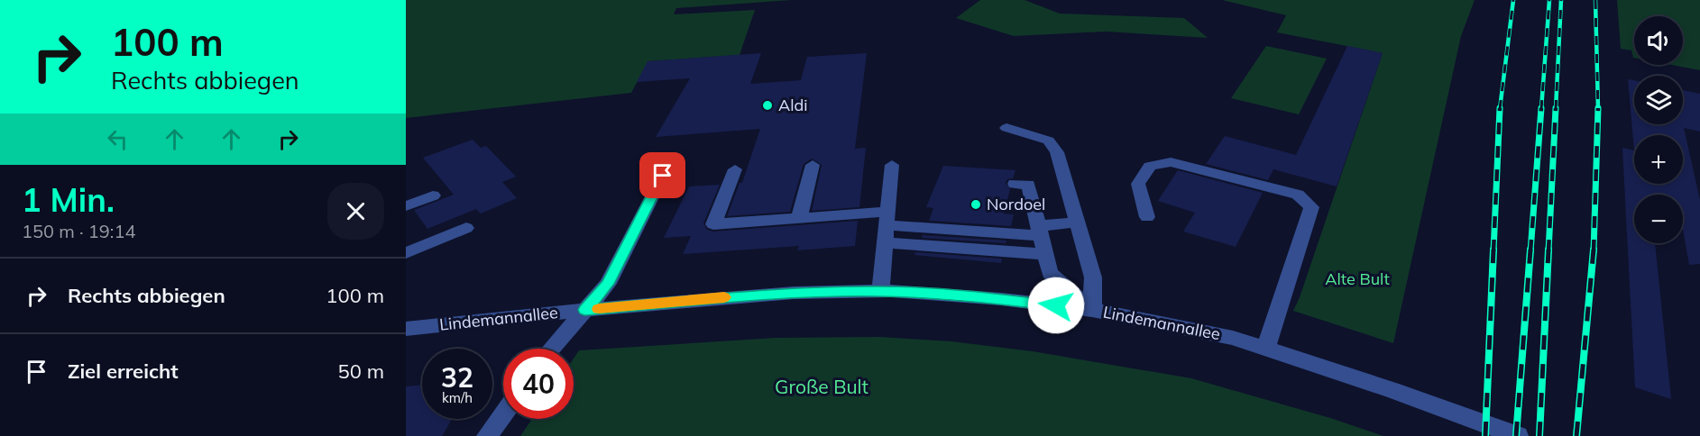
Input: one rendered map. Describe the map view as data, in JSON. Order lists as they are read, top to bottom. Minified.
{"streets":{"street":["Lindemannallee"]},"parks":["Alte Bult","Große Bult"],"places":["Aldi","Nordoel"],"page":{"turn":["100 m","Rechts abbiegen"],"map_buttons":["+","−"],"heading":["1 Min.","150 m · 19:14"],"list":[{"name":"Rechts abbiegen","value":"100 m"},{"name":"Ziel erreicht","value":"50 m"}],"speed":"32 km/h","limit":"40"}}
